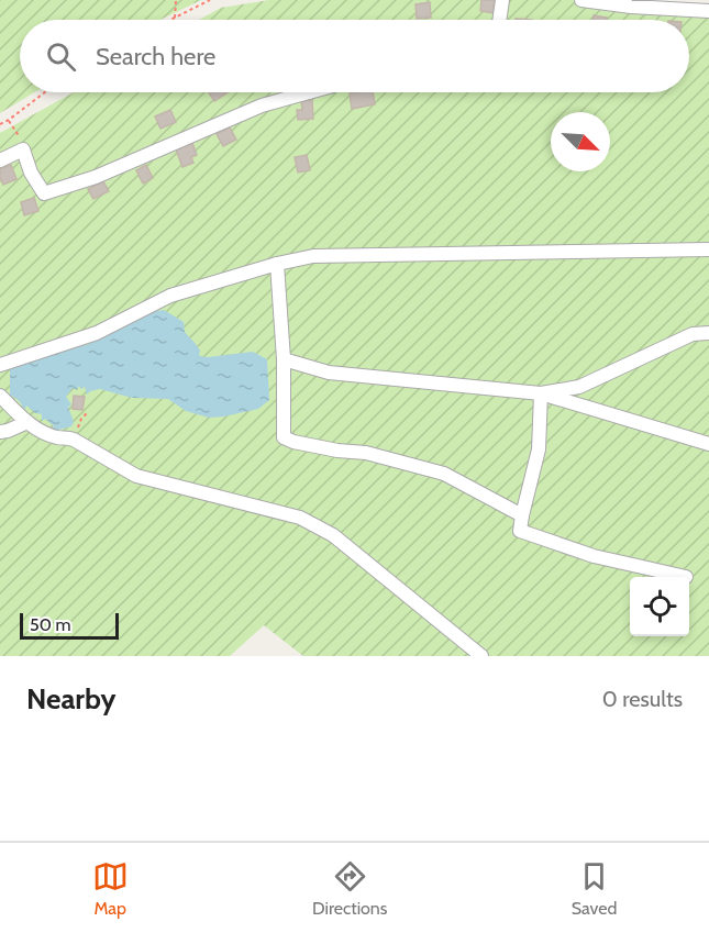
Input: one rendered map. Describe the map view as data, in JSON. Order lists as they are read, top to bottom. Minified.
{"scale_bar":"50 m","north":"bottom right","page":{"search":"Search here","scale":"50 m","heading":["Nearby","0 results"],"nav":["Map","Directions","Saved"]}}
